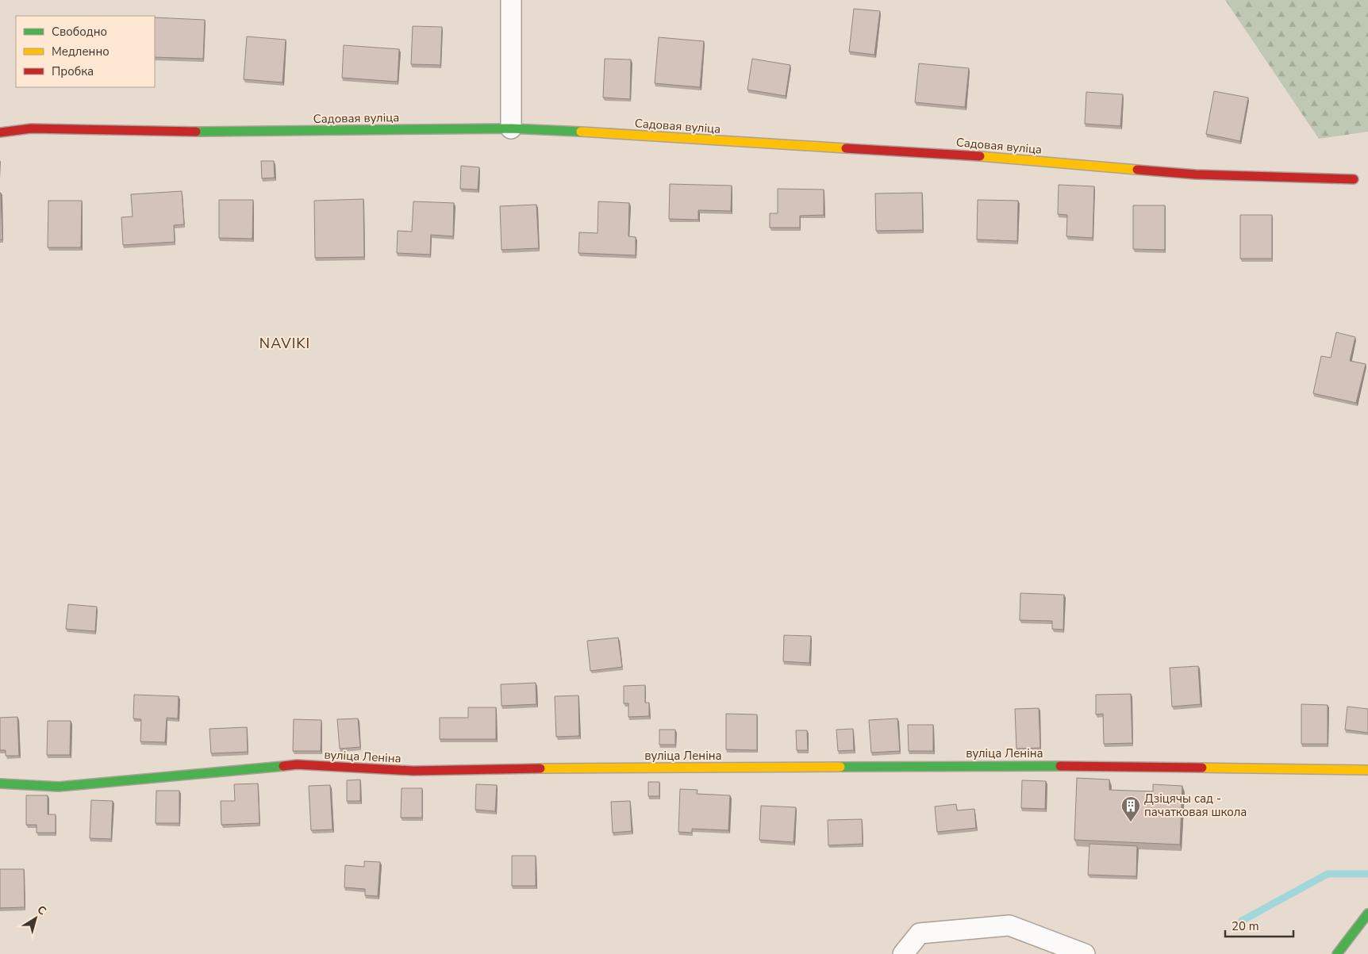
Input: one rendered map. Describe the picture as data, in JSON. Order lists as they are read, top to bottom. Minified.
{"streets":{"street":["Садовая вуліца","вуліца Леніна"]},"districts":["NAVIKI"],"places":{"building":["Дзіцячы сад - пачатковая школа"]},"legend":["Свободно","Медленно","Пробка"],"scale_bar":"20 m","north":"top right"}
